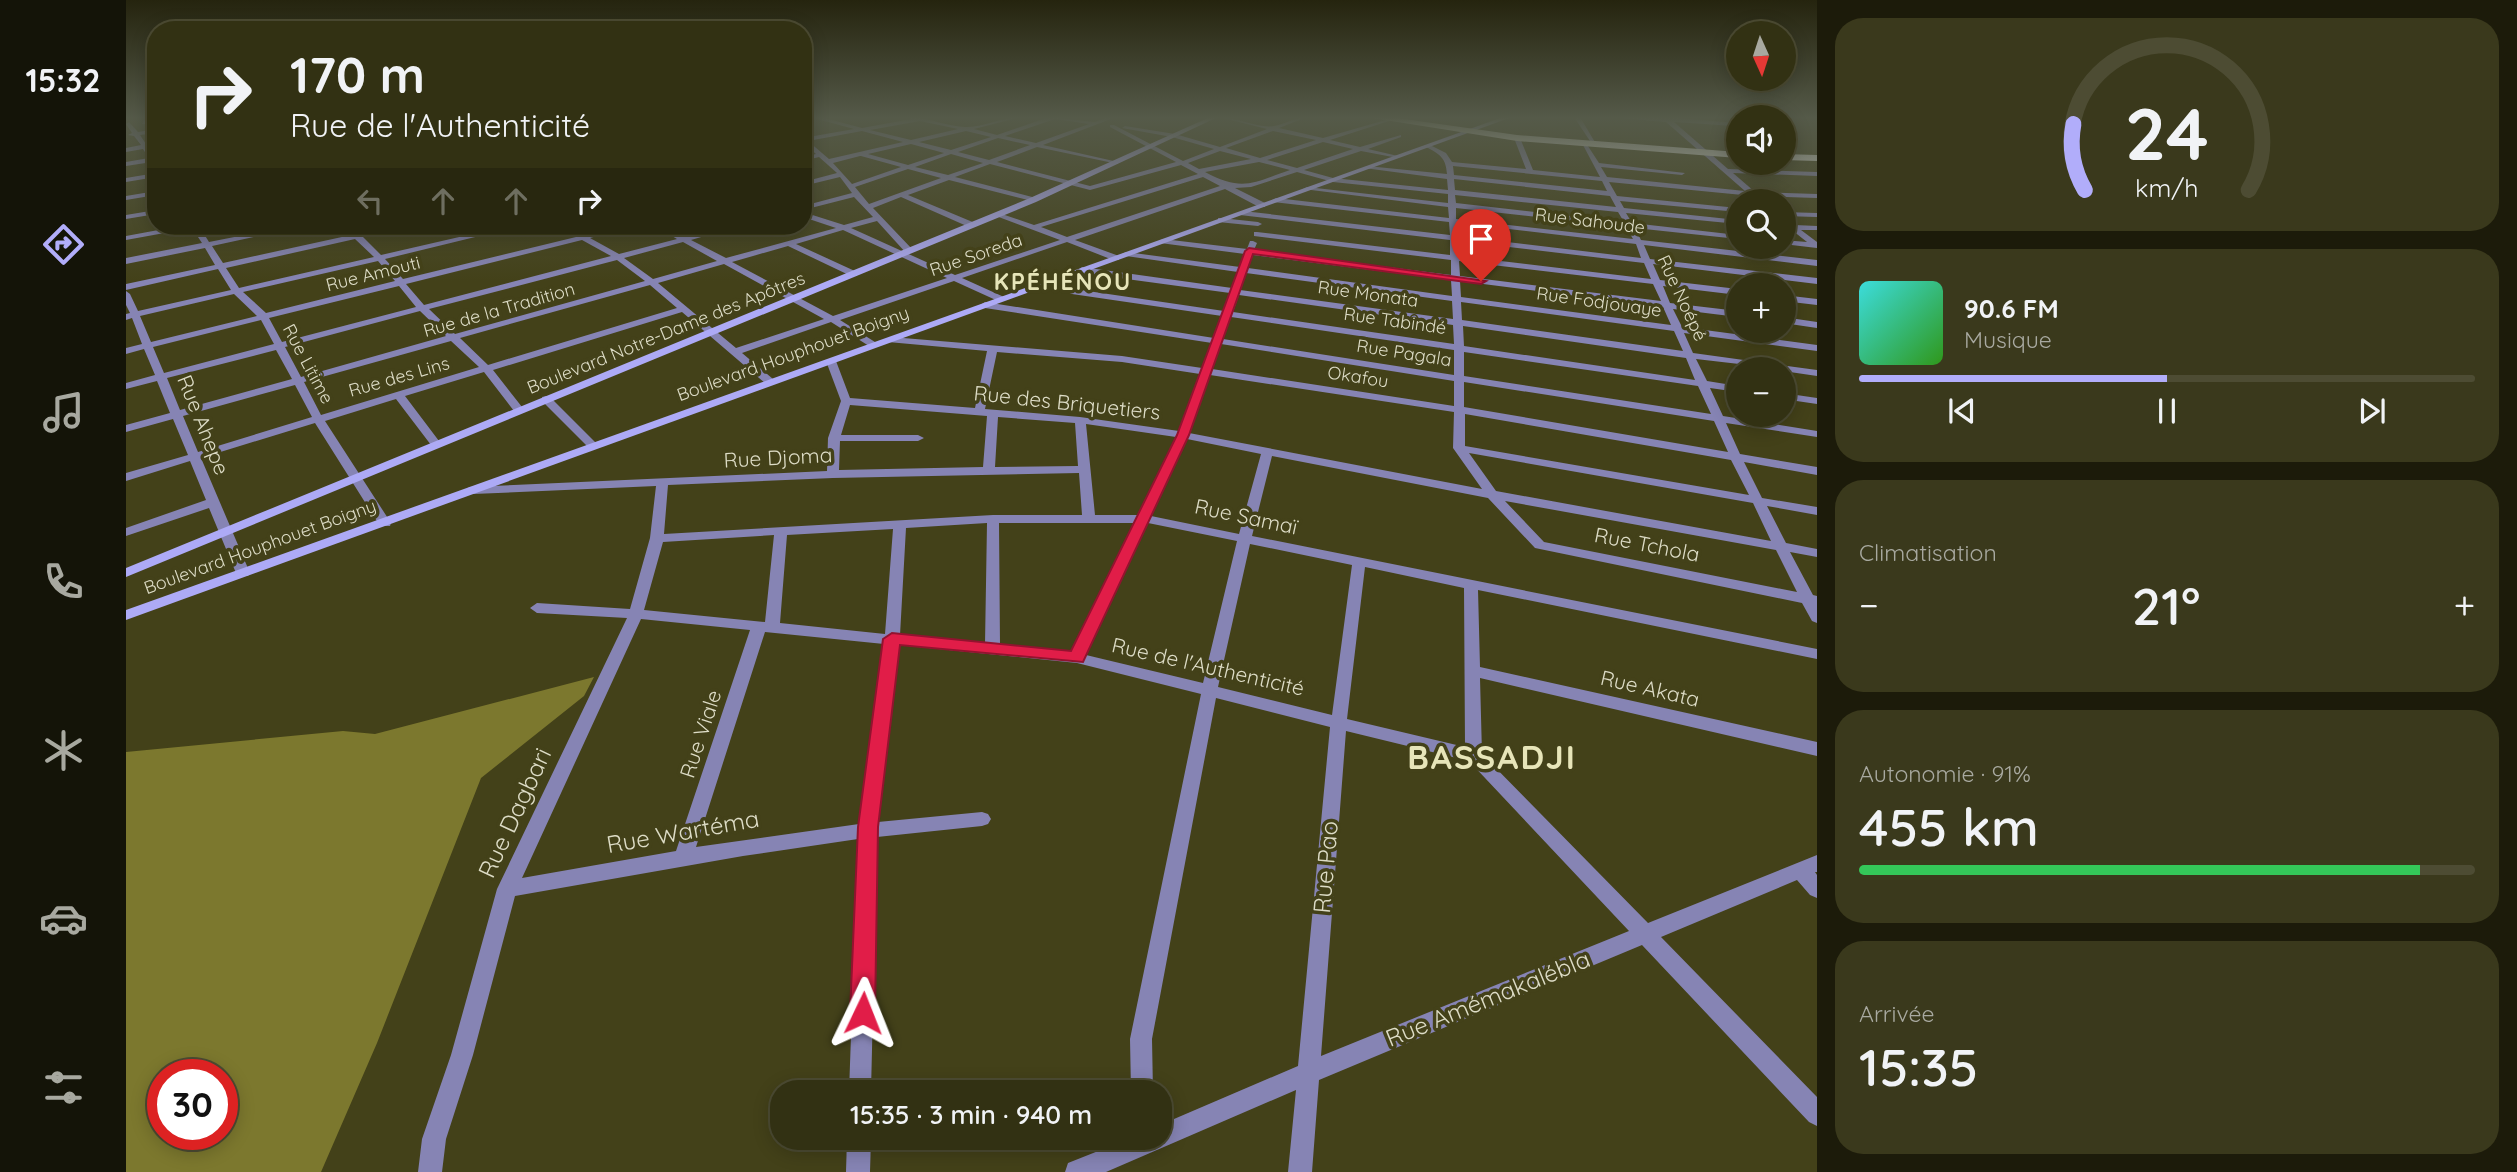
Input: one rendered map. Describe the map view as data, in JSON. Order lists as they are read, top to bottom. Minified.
{"streets":{"street":["Rue Sahoude","Rue Soreda","Rue Amouti","Rue Monata","Rue Noépé","Rue Fodjouaye","Rue de la Tradition","Rue Tabindé","Boulevard Notre-Dame des Apôtres","Rue Pagala","Boulevard Houphouet Boigny","Rue Litime","Rue des Lins","Okafou","Rue des Briquetiers","Rue Ahepe","Rue Djoma","Rue Samaï","Rue Tchola","Rue de l'Authenticité","Rue Akata","Rue Viale","Rue Dagbari","Rue Wartéma","Rue Pao","Rue Amémakalébla"]},"crossings":[["Rue Sahoude","Rue Noépé"],["Rue Sahoude","Boulevard Houphouet Boigny"],["Rue Amouti","Rue Litime"],["Rue Amouti","Rue Ahepe"],["Rue Monata","Rue Noépé"],["Rue Monata","Boulevard Houphouet Boigny"],["Rue Noépé","Rue Fodjouaye"],["Rue Noépé","Rue Tabindé"],["Rue Noépé","Rue Pagala"],["Rue Noépé","Okafou"],["Rue Noépé","Rue des Briquetiers"],["Rue Noépé","Rue Tchola"],["Rue Fodjouaye","Boulevard Houphouet Boigny"],["Rue de la Tradition","Rue Litime"],["Rue de la Tradition","Rue Ahepe"],["Rue Tabindé","Boulevard Houphouet Boigny"],["Boulevard Notre-Dame des Apôtres","Rue Litime"],["Boulevard Notre-Dame des Apôtres","Rue Ahepe"],["Rue Pagala","Boulevard Houphouet Boigny"],["Boulevard Houphouet Boigny","Rue Litime"],["Boulevard Houphouet Boigny","Okafou"],["Boulevard Houphouet Boigny","Rue Ahepe"],["Boulevard Houphouet Boigny","Rue Djoma"],["Rue Litime","Rue des Lins"],["Rue des Lins","Rue Ahepe"],["Rue des Briquetiers","Rue Tchola"],["Rue Djoma","Rue Dagbari"],["Rue Samaï","Rue Viale"],["Rue Samaï","Rue Dagbari"],["Rue Samaï","Rue Pao"],["Rue de l'Authenticité","Rue Viale"],["Rue de l'Authenticité","Rue Dagbari"],["Rue de l'Authenticité","Rue Pao"],["Rue Viale","Rue Wartéma"],["Rue Dagbari","Rue Wartéma"],["Rue Pao","Rue Amémakalébla"]],"districts":["KPÉHÉNOU","BASSADJI"],"north":"bottom","page":{"tabs":"15:32","map_buttons":["+","−"],"turn":["170 m","Rue de l'Authenticité"],"song":["90.6 FM","Musique"],"tile":["Climatisation",["Autonomie · 91%","455 km"],["Arrivée","15:35"]],"heat":["−","21°","+"],"limit":"30","trip":"15:35 · 3 min · 940 m","gauge":["24","km/h"]}}
